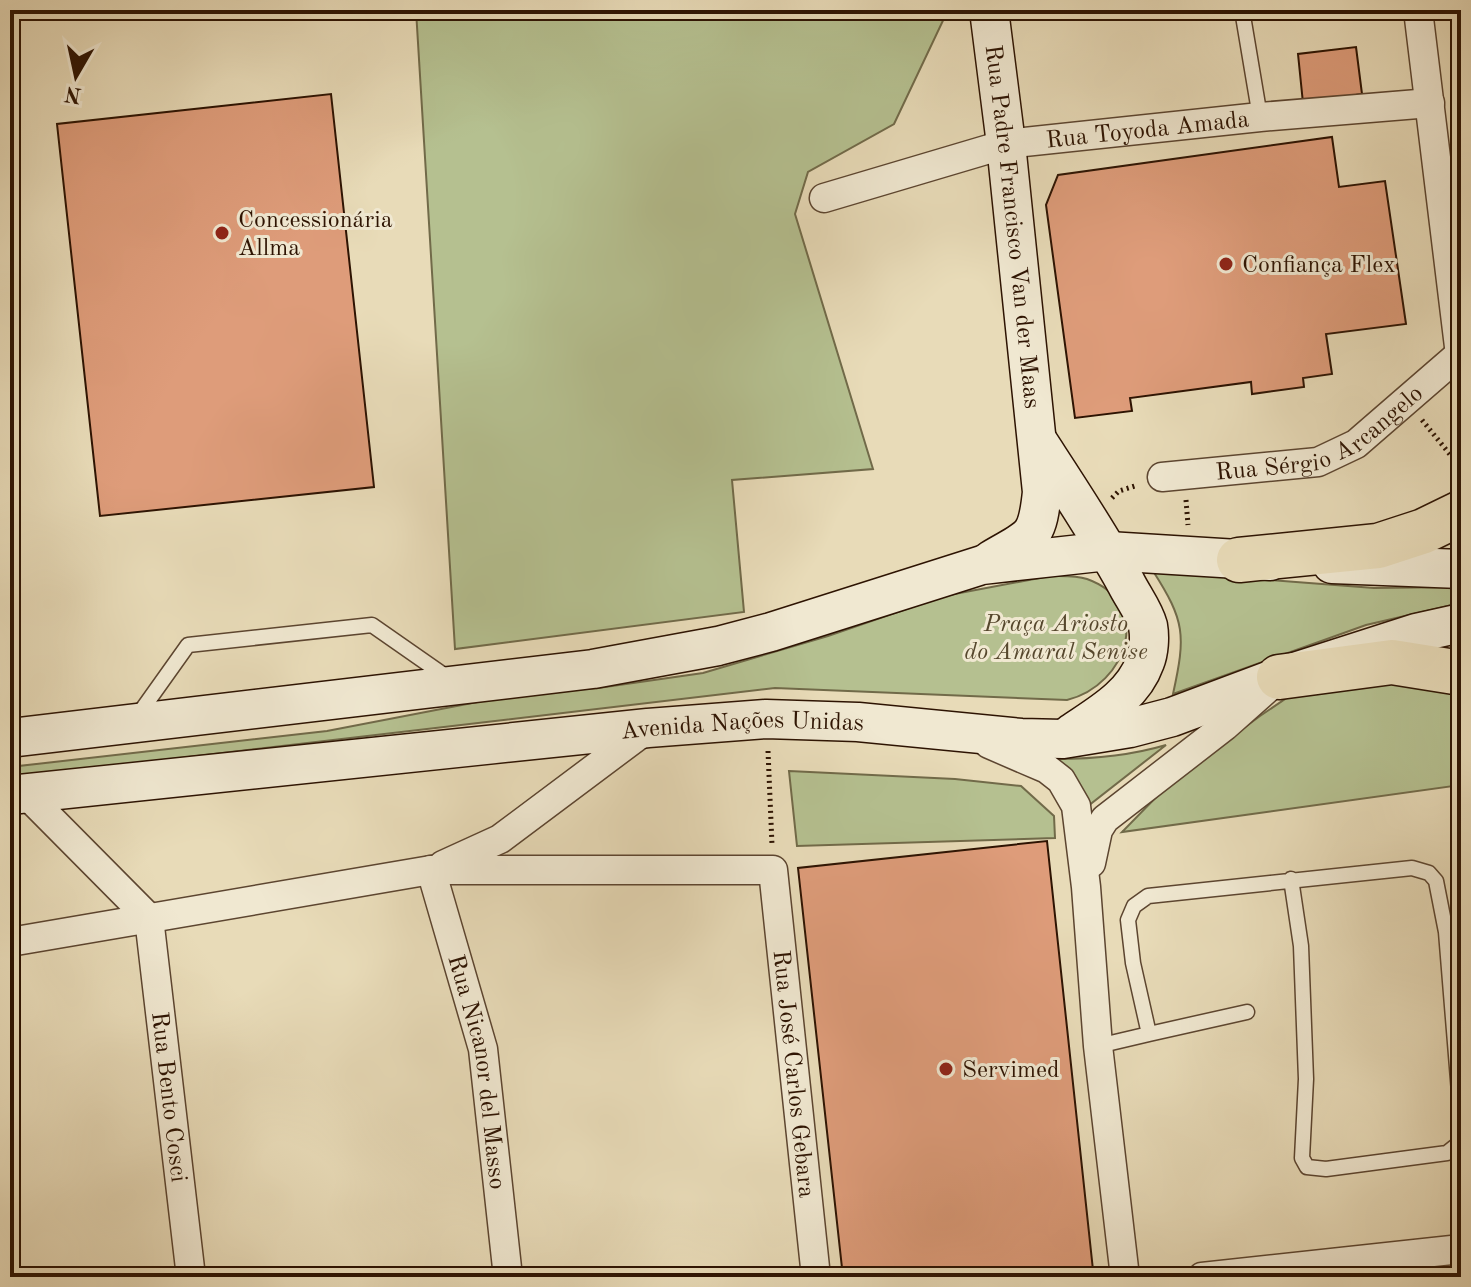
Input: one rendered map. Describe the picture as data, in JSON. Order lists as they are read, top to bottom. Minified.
{"streets":{"main road":["Rua Padre Francisco Van der Maas","Avenida Nações Unidas"],"street":["Rua Toyoda Amada","Rua Sérgio Arcangelo","Rua Nicanor del Masso","Rua José Carlos Gebara","Rua Bento Cosci"]},"crossings":[["Rua Toyoda Amada","Rua Padre Francisco Van der Maas"]],"parks":["Praça Ariosto do Amaral Senise"],"places":["Concessionária Allma","Confiança Flex","Servimed"],"north":"bottom"}
